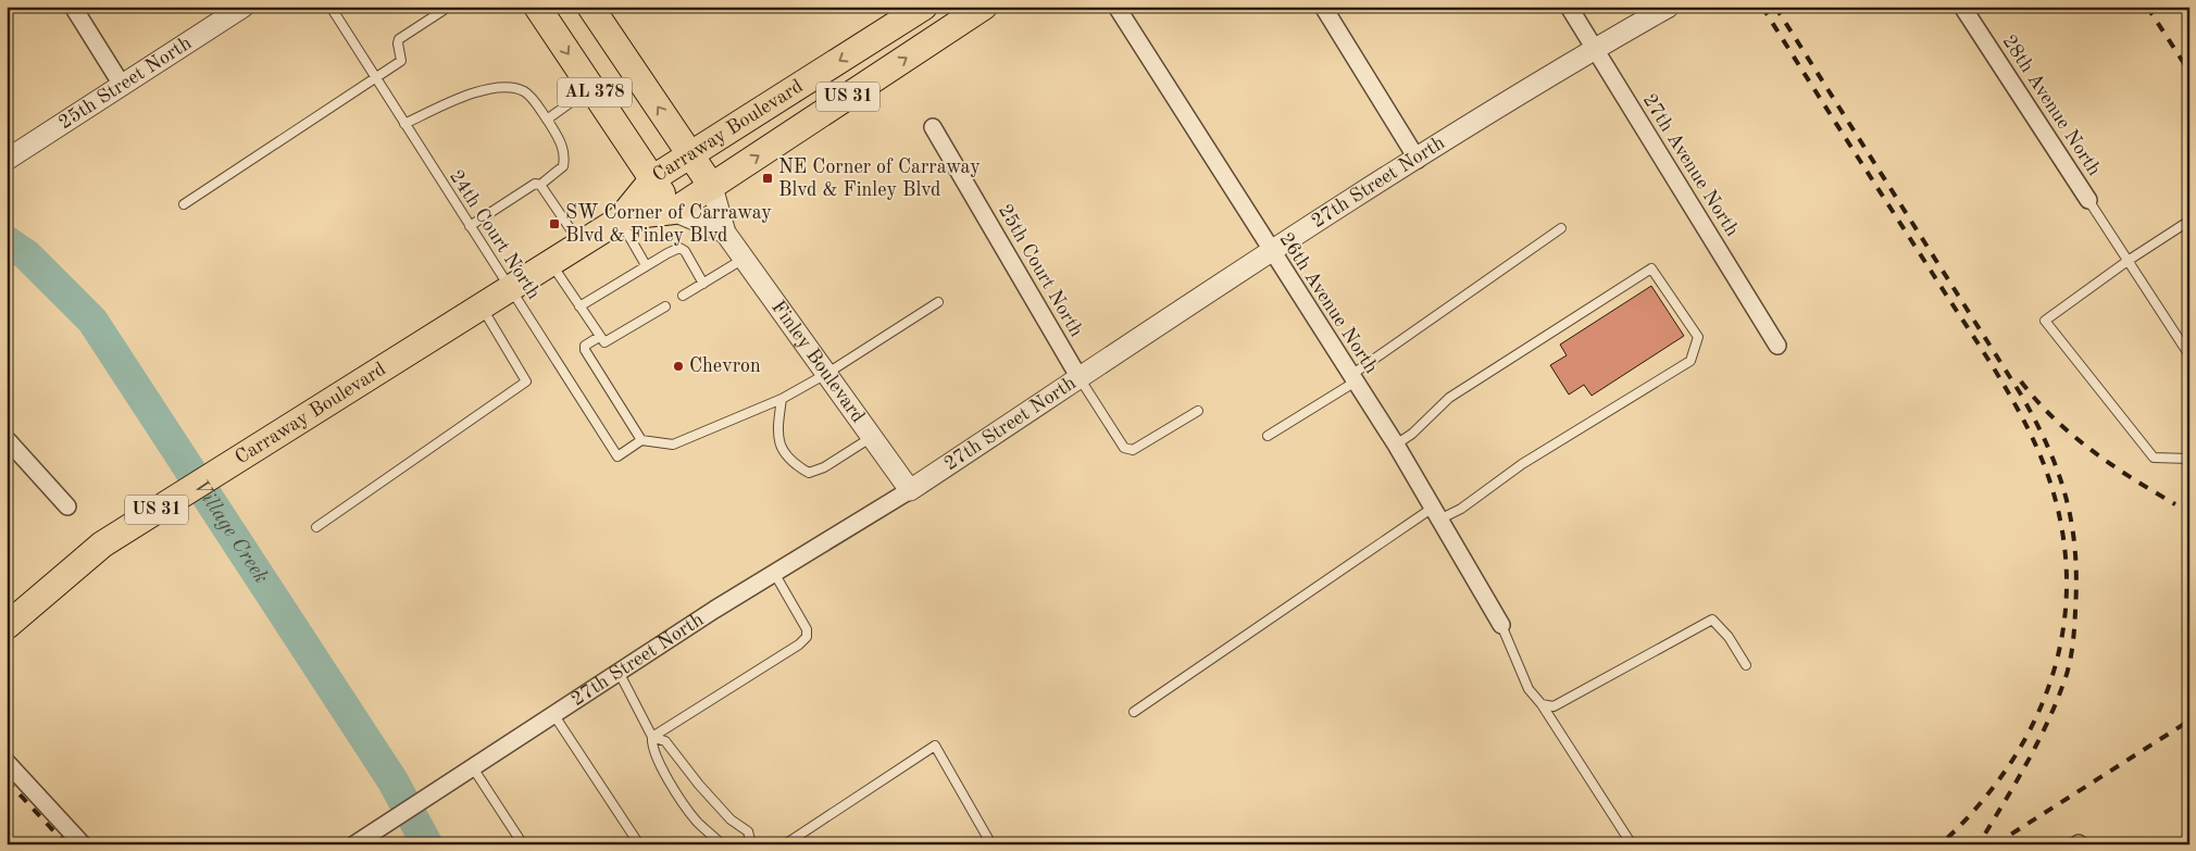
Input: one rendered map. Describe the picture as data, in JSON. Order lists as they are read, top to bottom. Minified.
{"streets":{"main road":["AL 378","US 31","Carraway Boulevard","Finley Boulevard"],"street":["25th Street North","28th Avenue North","27th Avenue North","27th Street North","25th Court North","26th Avenue North"],"lane":["24th Court North"]},"crossings":[["AL 378","Carraway Boulevard"],["Carraway Boulevard","24th Court North"],["Carraway Boulevard","Finley Boulevard"],["27th Avenue North","27th Street North"],["27th Street North","25th Court North"],["27th Street North","26th Avenue North"],["27th Street North","Finley Boulevard"]],"water":["Village Creek"],"places":{"transit":["NE Corner of Carraway Blvd & Finley Blvd","SW Corner of Carraway Blvd & Finley Blvd"],"other":["Chevron"]}}
